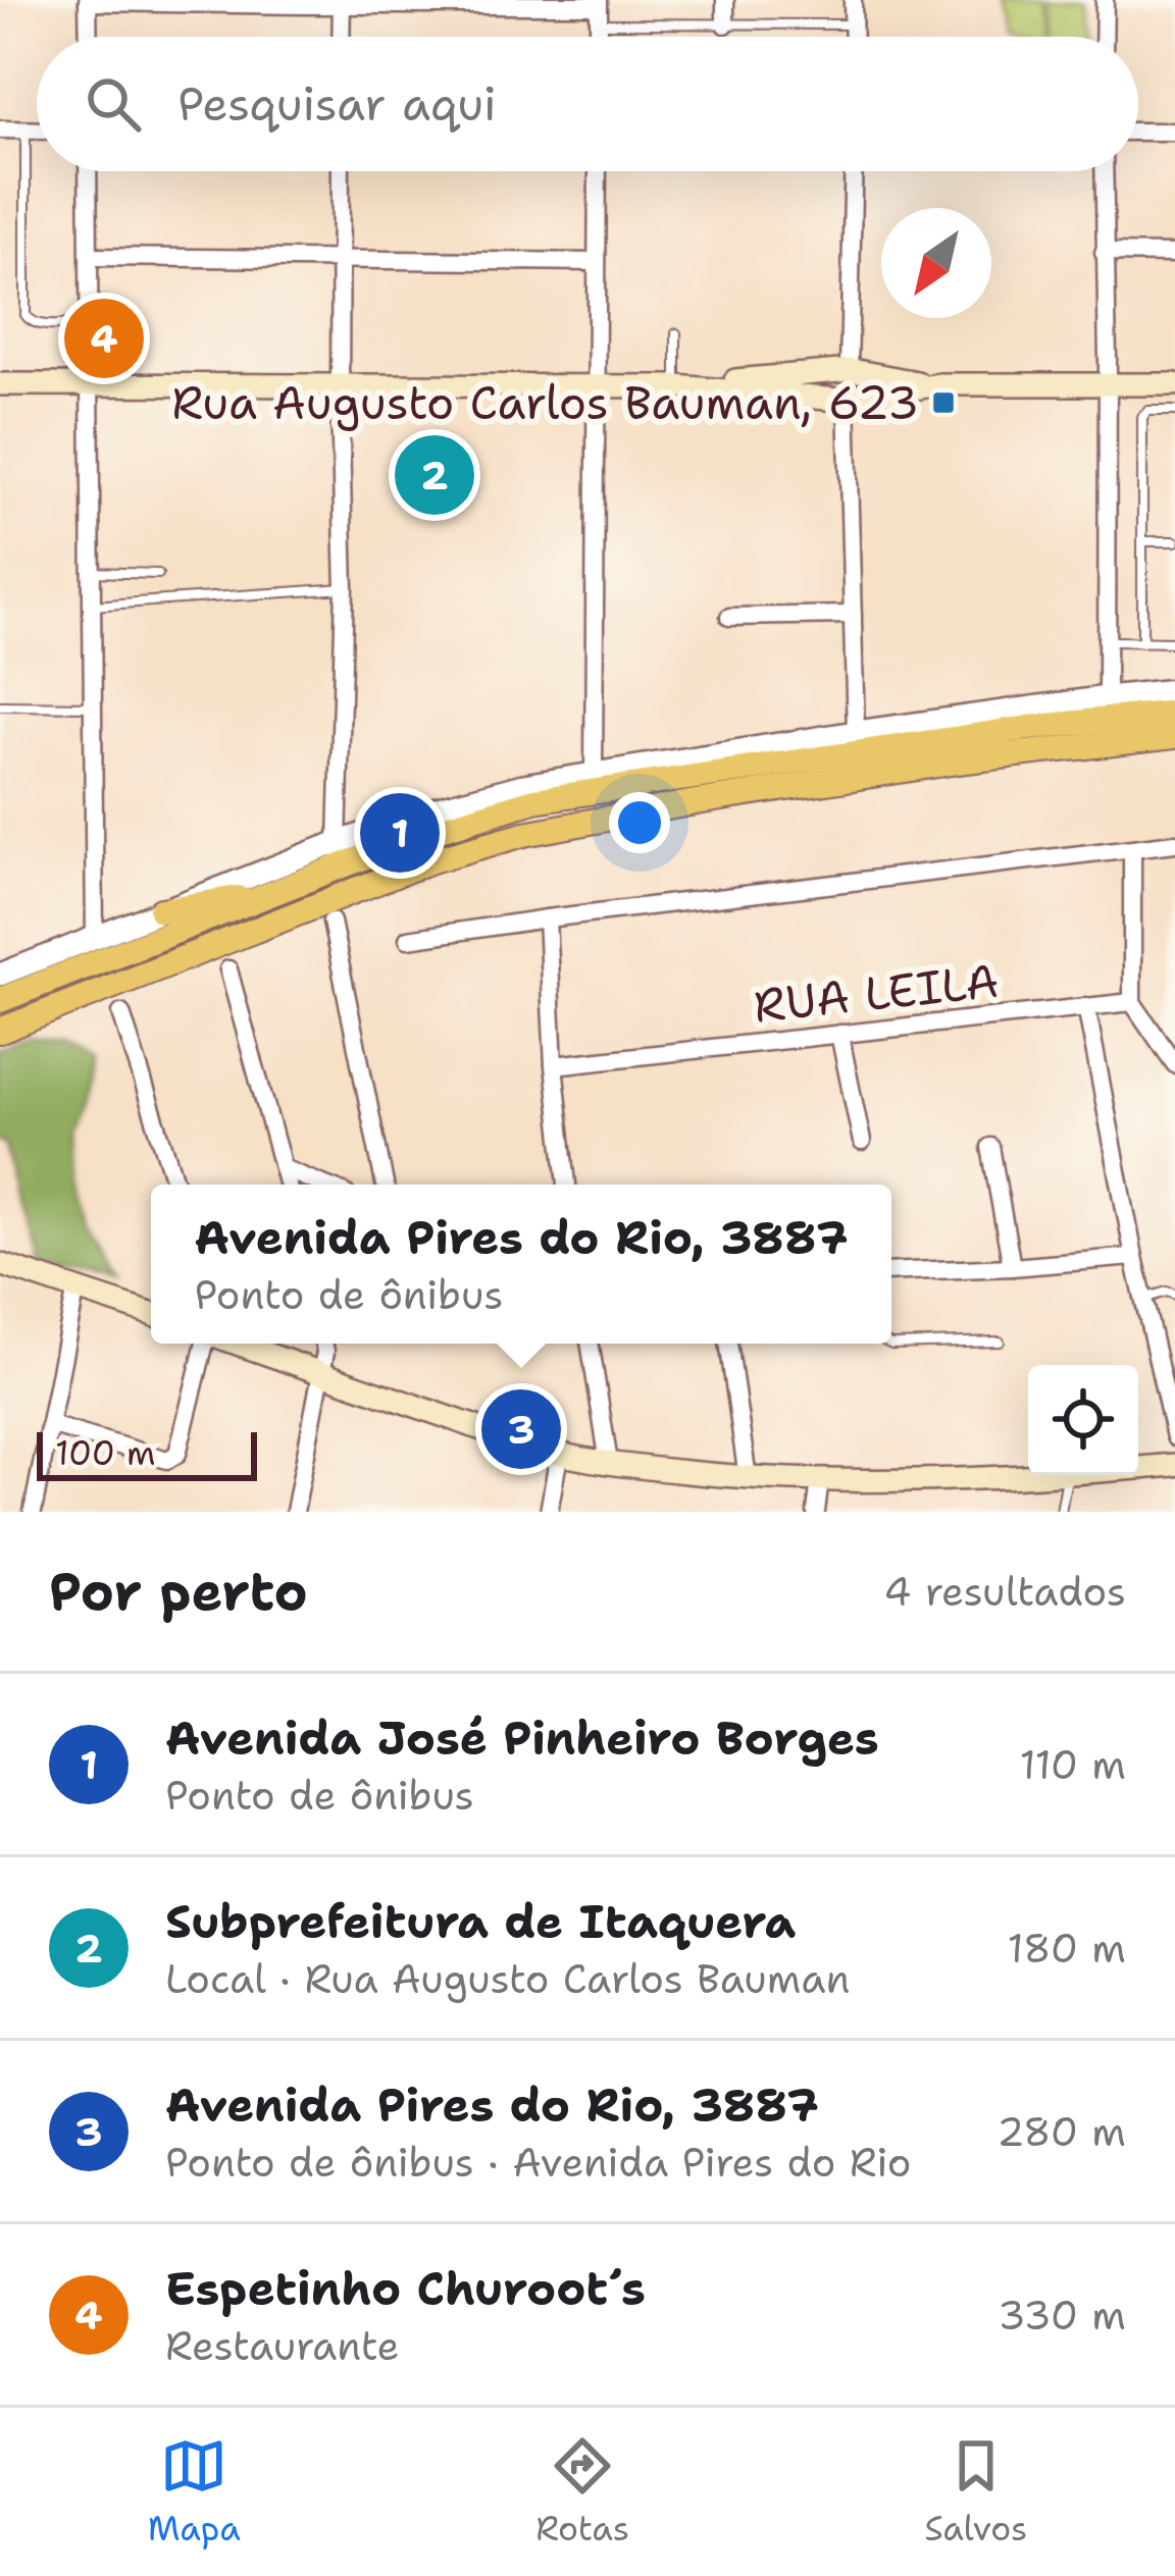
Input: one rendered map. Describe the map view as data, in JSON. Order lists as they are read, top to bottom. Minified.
{"streets":{"street":["RUA LEILA"]},"places":{"transit":["Rua Augusto Carlos Bauman, 623"]},"scale_bar":"100 m","north":"bottom left","page":{"search":"Pesquisar aqui","pins":["4","2","1","3"],"popup":["Avenida Pires do Rio, 3887","Ponto de ônibus"],"scale":"100 m","heading":["Por perto","4 resultados"],"list":[{"mark":"1","name":"Avenida José Pinheiro Borges","note":"Ponto de ônibus","value":"110 m"},{"mark":"2","name":"Subprefeitura de Itaquera","note":"Local · Rua Augusto Carlos Bauman","value":"180 m"},{"mark":"3","name":"Avenida Pires do Rio, 3887","note":"Ponto de ônibus · Avenida Pires do Rio","value":"280 m"},{"mark":"4","name":"Espetinho Churoot´s","note":"Restaurante","value":"330 m"}],"nav":["Mapa","Rotas","Salvos"]}}
